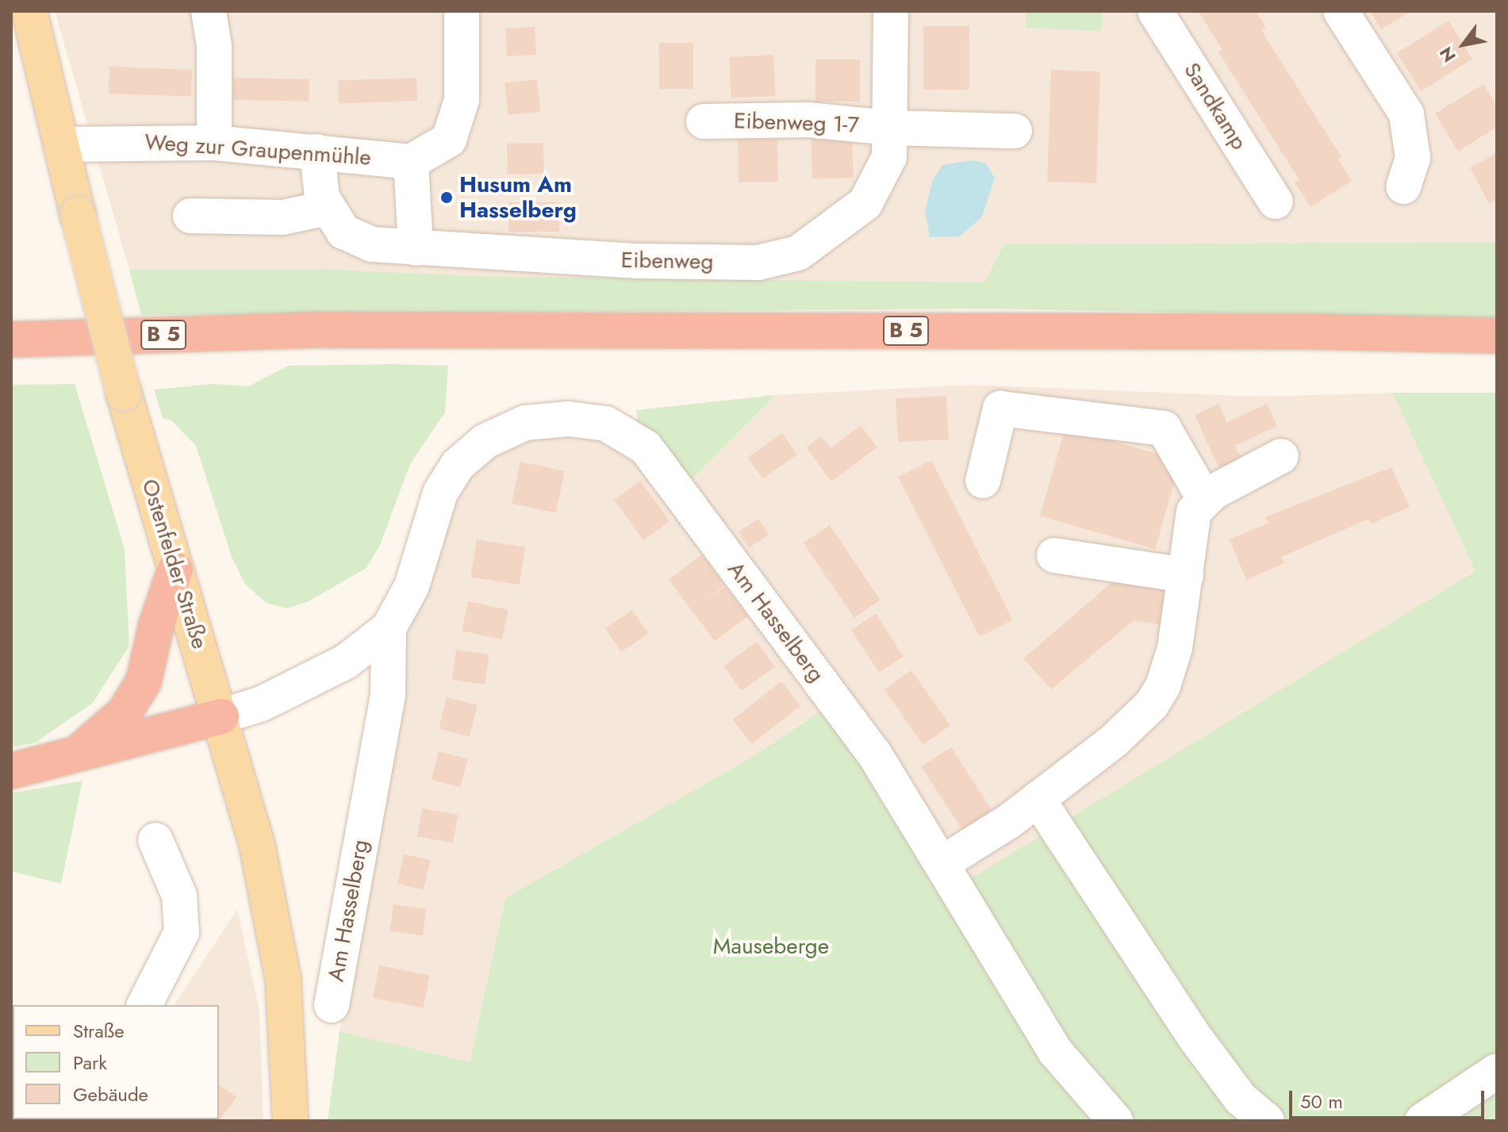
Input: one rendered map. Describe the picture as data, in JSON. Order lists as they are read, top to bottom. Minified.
{"streets":{"highway":["B 5"],"main road":["Ostenfelder Straße"],"street":["Sandkamp","Eibenweg 1-7","Weg zur Graupenmühle","Eibenweg","Am Hasselberg"]},"crossings":[["Eibenweg 1-7","Eibenweg"],["Weg zur Graupenmühle","Eibenweg"],["Weg zur Graupenmühle","Ostenfelder Straße"],["Ostenfelder Straße","Am Hasselberg"]],"parks":["Mauseberge"],"places":["Husum Am Hasselberg"],"legend":["Straße","Park","Gebäude"],"scale_bar":"50 m","north":"bottom left"}
